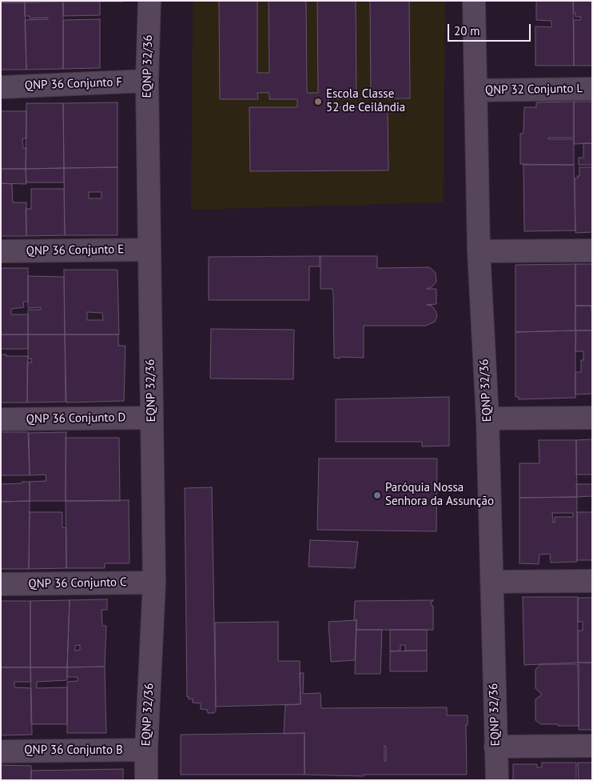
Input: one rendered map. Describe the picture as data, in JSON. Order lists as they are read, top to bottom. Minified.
{"streets":{"street":["EQNP 32/36","QNP 36 Conjunto F","QNP 32 Conjunto L","QNP 36 Conjunto E","QNP 36 Conjunto D","QNP 36 Conjunto C","QNP 36 Conjunto B"]},"crossings":[["EQNP 32/36","QNP 36 Conjunto F"],["EQNP 32/36","QNP 32 Conjunto L"],["EQNP 32/36","QNP 36 Conjunto E"],["EQNP 32/36","QNP 36 Conjunto D"],["EQNP 32/36","QNP 36 Conjunto C"],["EQNP 32/36","QNP 36 Conjunto B"]],"places":["Escola Classe 52 de Ceilândia","Paróquia Nossa Senhora da Assunção"],"scale_bar":"20 m"}
